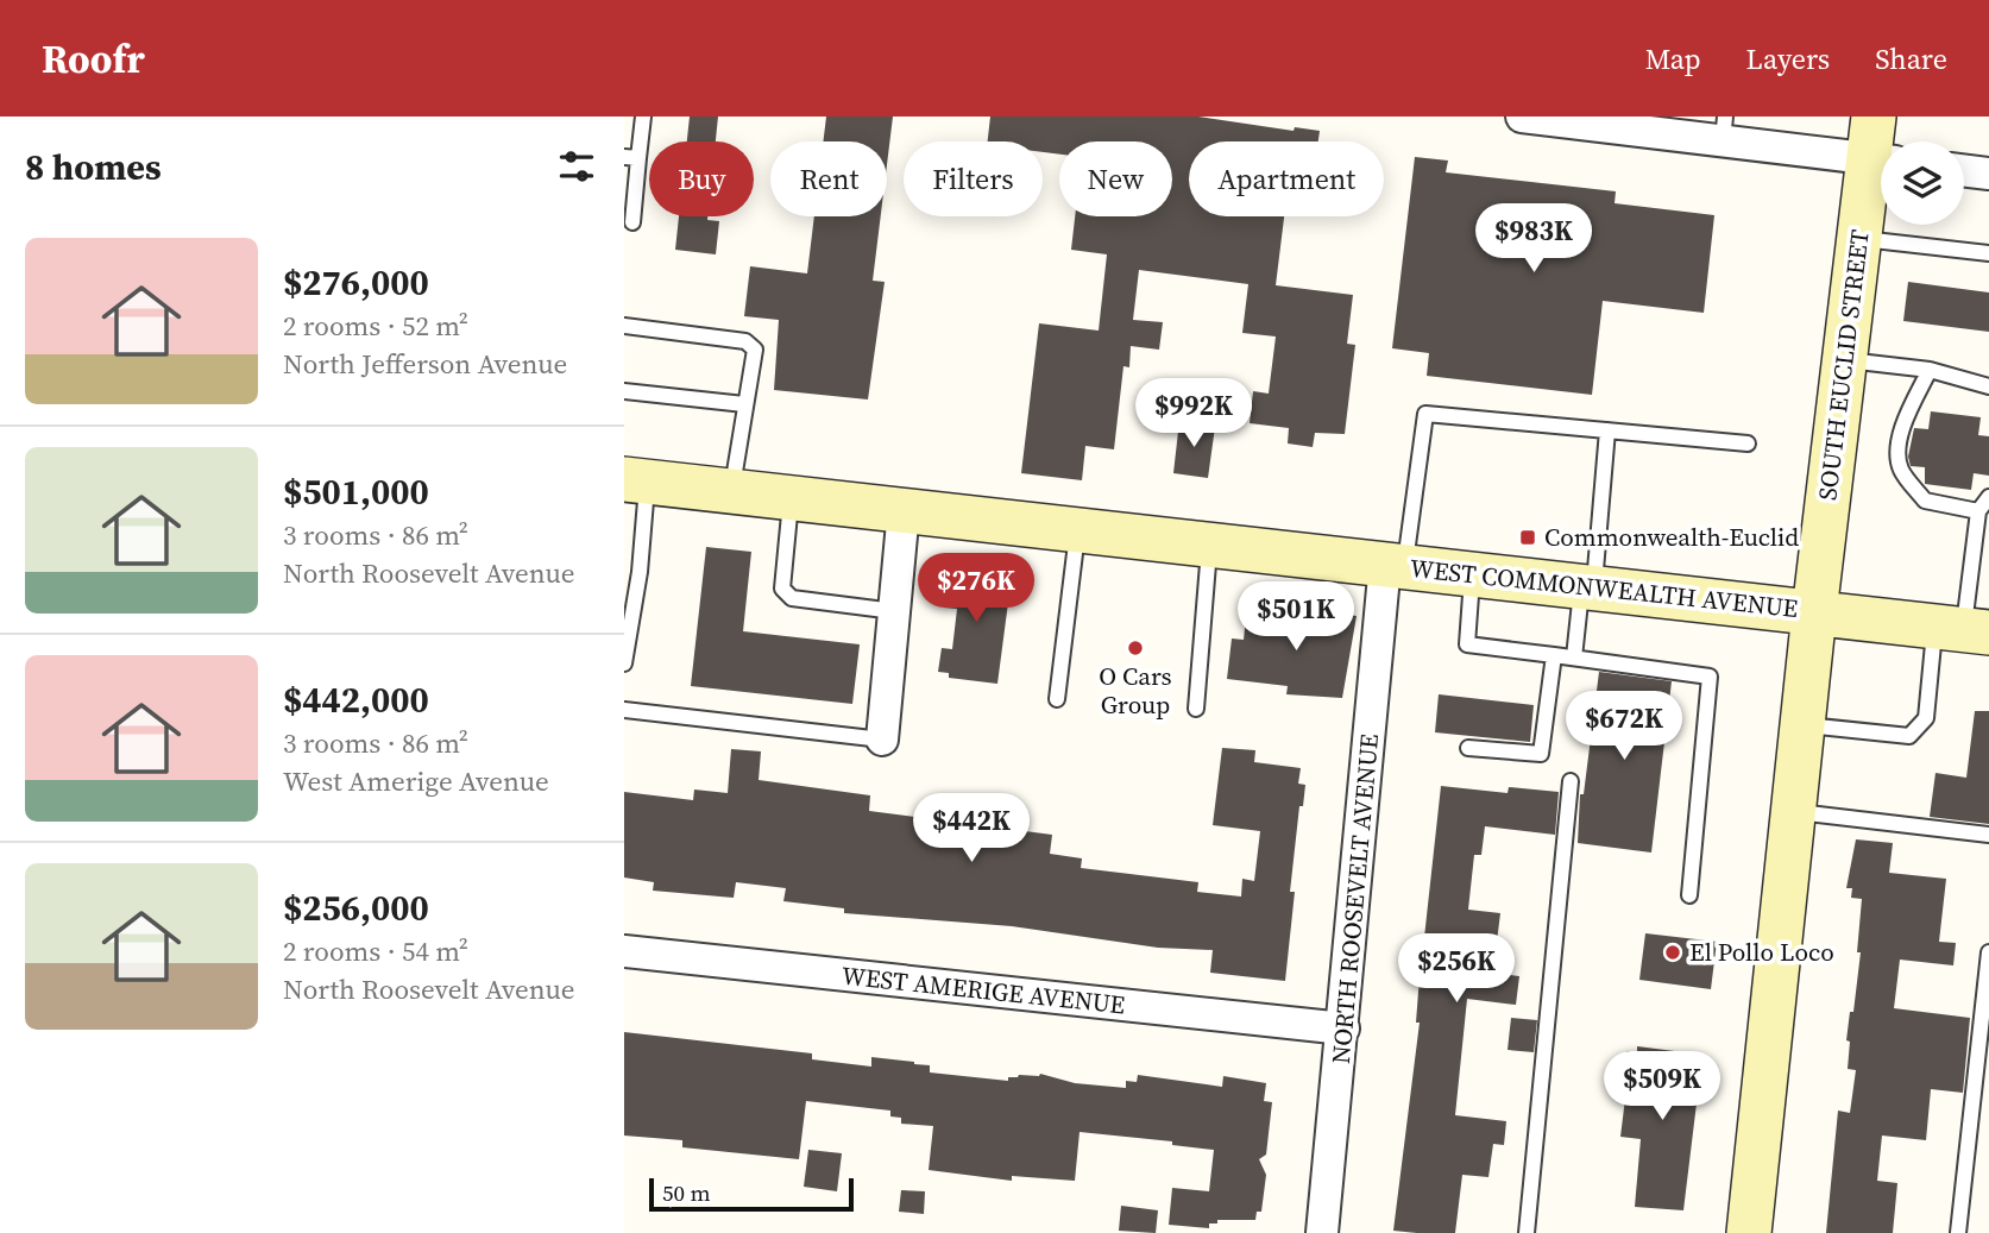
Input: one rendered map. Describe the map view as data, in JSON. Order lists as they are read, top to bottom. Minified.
{"streets":{"main road":["SOUTH EUCLID STREET","WEST COMMONWEALTH AVENUE"],"street":["NORTH ROOSEVELT AVENUE","WEST AMERIGE AVENUE"]},"crossings":[["SOUTH EUCLID STREET","WEST COMMONWEALTH AVENUE"],["WEST COMMONWEALTH AVENUE","NORTH ROOSEVELT AVENUE"],["NORTH ROOSEVELT AVENUE","WEST AMERIGE AVENUE"]],"places":{"transit":["Commonwealth-Euclid"],"other":["O Cars Group","El Pollo Loco"]},"scale_bar":"50 m","page":{"header":"Roofr","nav":["Map","Layers","Share"],"heading":"8 homes","chip":["Buy","Rent","Filters","New","Apartment"],"price":["$983K","$992K","$276K","$501K","$672K","$442K","$256K","$509K"],"list":[{"name":"$276,000","note":"2 rooms · 52 m² · North Jefferson Avenue"},{"name":"$501,000","note":"3 rooms · 86 m² · North Roosevelt Avenue"},{"name":"$442,000","note":"3 rooms · 86 m² · West Amerige Avenue"},{"name":"$256,000","note":"2 rooms · 54 m² · North Roosevelt Avenue"}],"scale":"50 m"}}
